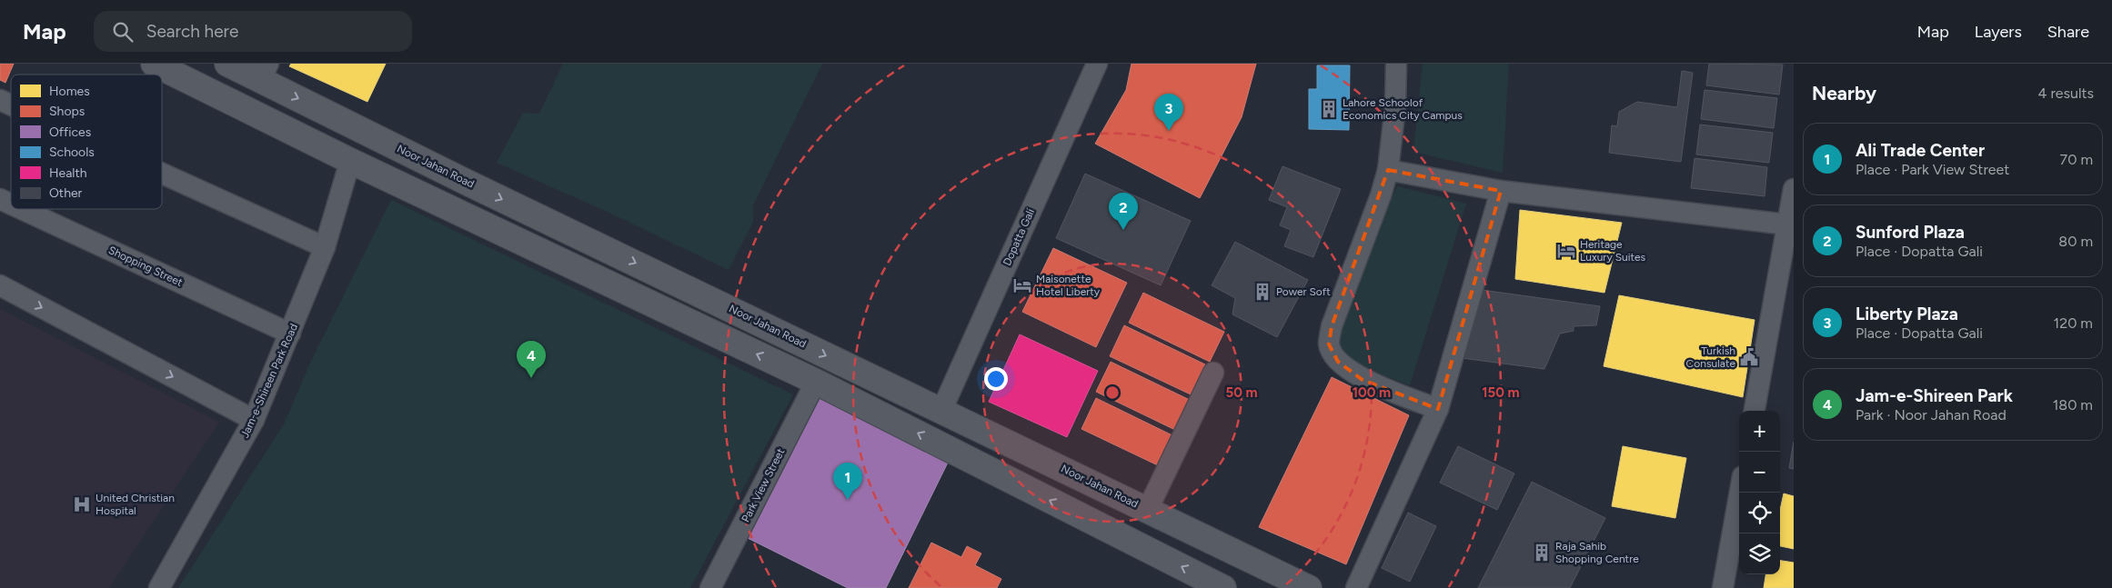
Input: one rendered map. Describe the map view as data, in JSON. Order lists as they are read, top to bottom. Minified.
{"streets":{"street":["Noor Jahan Road","Dopatta Gali","Shopping Street","Jam-e-Shireen Park Road","Park View Street"]},"crossings":[["Noor Jahan Road","Dopatta Gali"],["Shopping Street","Jam-e-Shireen Park Road"]],"places":{"building":["Lahore Schoolof Economics City Campus","Power Soft","Raja Sahib Shopping Centre"],"hotel":["Heritage Luxury Suites","Maisonette Hotel Liberty"],"public building":["Turkish Consulate"],"hospital":["United Christian Hospital"]},"legend":["Homes","Shops","Offices","Schools","Health","Other"],"page":{"header":"Map","search":"Search here","nav":["Map","Layers","Share"],"heading":["Nearby","4 results"],"pins":["3","2","4","1"],"list":[{"mark":"1","name":"Ali Trade Center","note":"Place · Park View Street","value":"70 m"},{"mark":"2","name":"Sunford Plaza","note":"Place · Dopatta Gali","value":"80 m"},{"mark":"3","name":"Liberty Plaza","note":"Place · Dopatta Gali","value":"120 m"},{"mark":"4","name":"Jam-e-Shireen Park","note":"Park · Noor Jahan Road","value":"180 m"}],"map_buttons":["+","−"]},"rings":["50 m","100 m","150 m"]}
